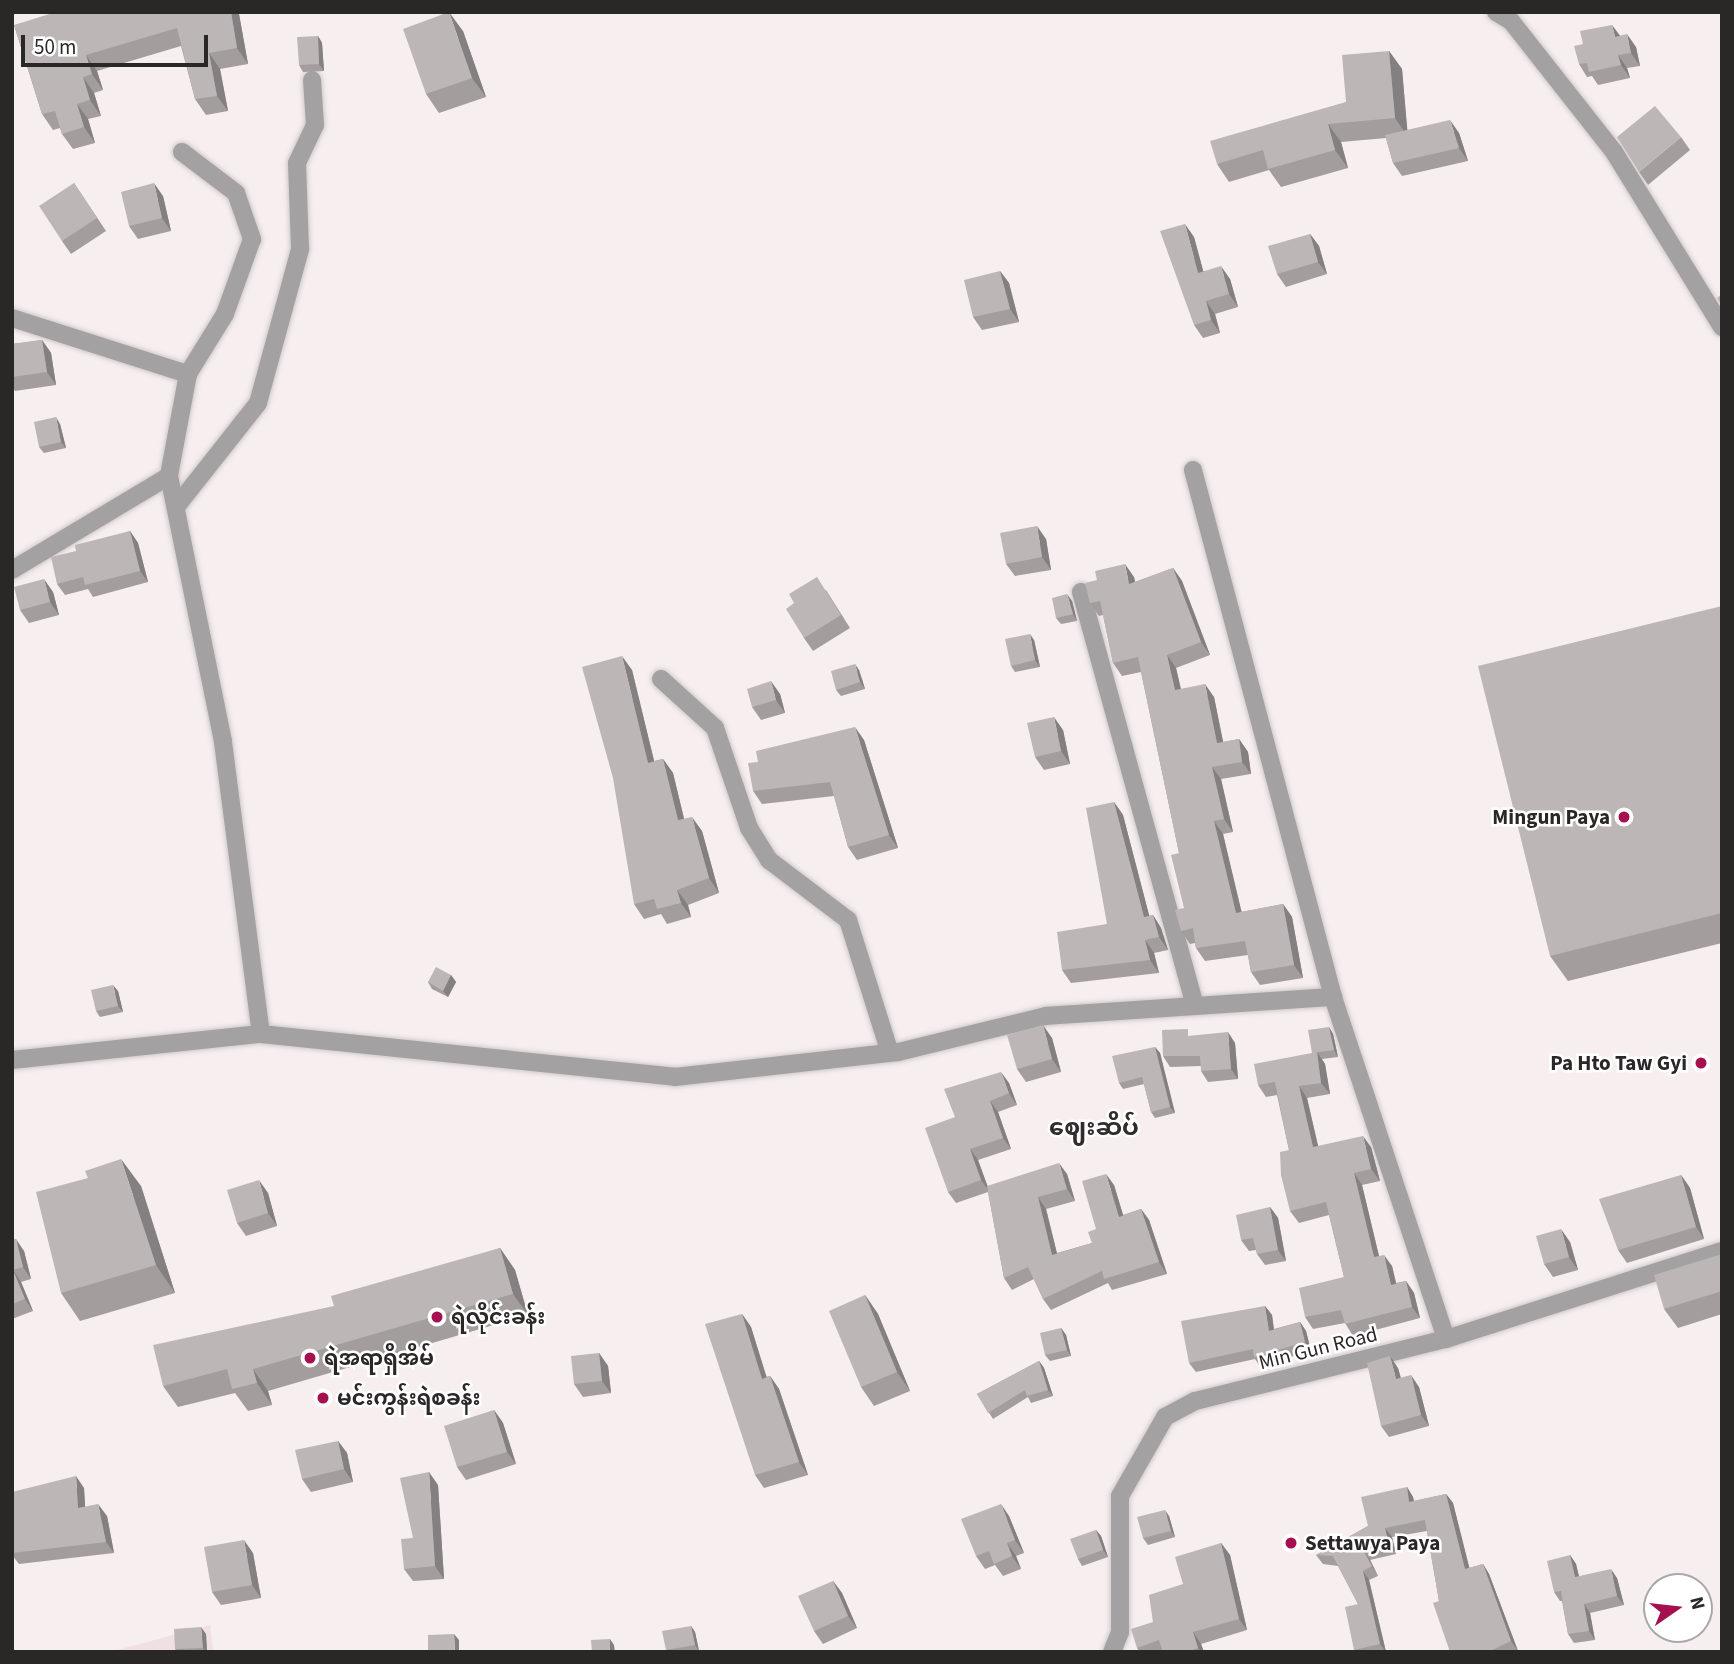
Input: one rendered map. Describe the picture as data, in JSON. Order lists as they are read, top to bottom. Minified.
{"streets":{"street":["Min Gun Road"]},"districts":["ဈေးဆိပ်"],"places":["Mingun Paya","Pa Hto Taw Gyi","ရဲလိုင်းခန်း","ရဲအရာရှိအိမ်","မင်းကွန်းရဲစခန်း","Settawya Paya"],"scale_bar":"50 m","north":"right"}
